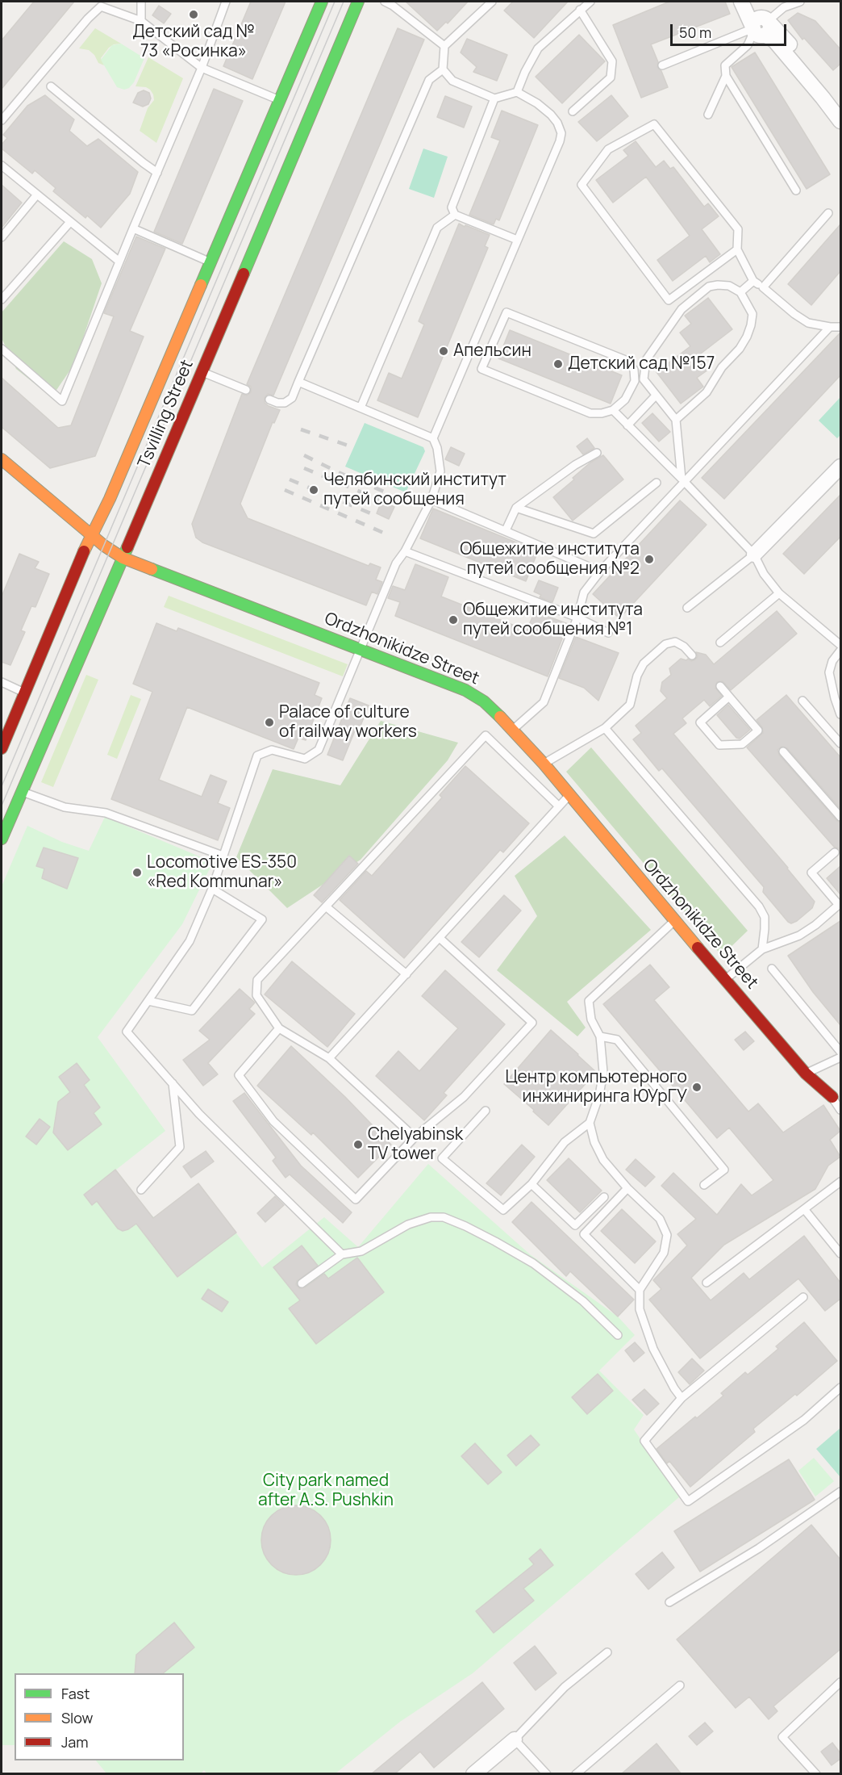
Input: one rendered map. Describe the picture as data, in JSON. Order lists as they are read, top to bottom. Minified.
{"streets":{"main road":["Tsvilling Street","Ordzhonikidze Street"]},"crossings":[["Tsvilling Street","Ordzhonikidze Street"]],"parks":["City park named after A.S. Pushkin"],"places":["Детский сад № 73 «Росинка»","Апельсин","Детский сад №157","Челябинский институт путей сообщения","Общежитие института путей сообщения №2","Общежитие института путей сообщения №1","Palace of culture of railway workers","Locomotive ES-350 «Red Kommunar»","Центр компьютерного инжиниринга ЮУрГУ","Chelyabinsk TV tower"],"legend":["Fast","Slow","Jam"],"scale_bar":"50 m"}
